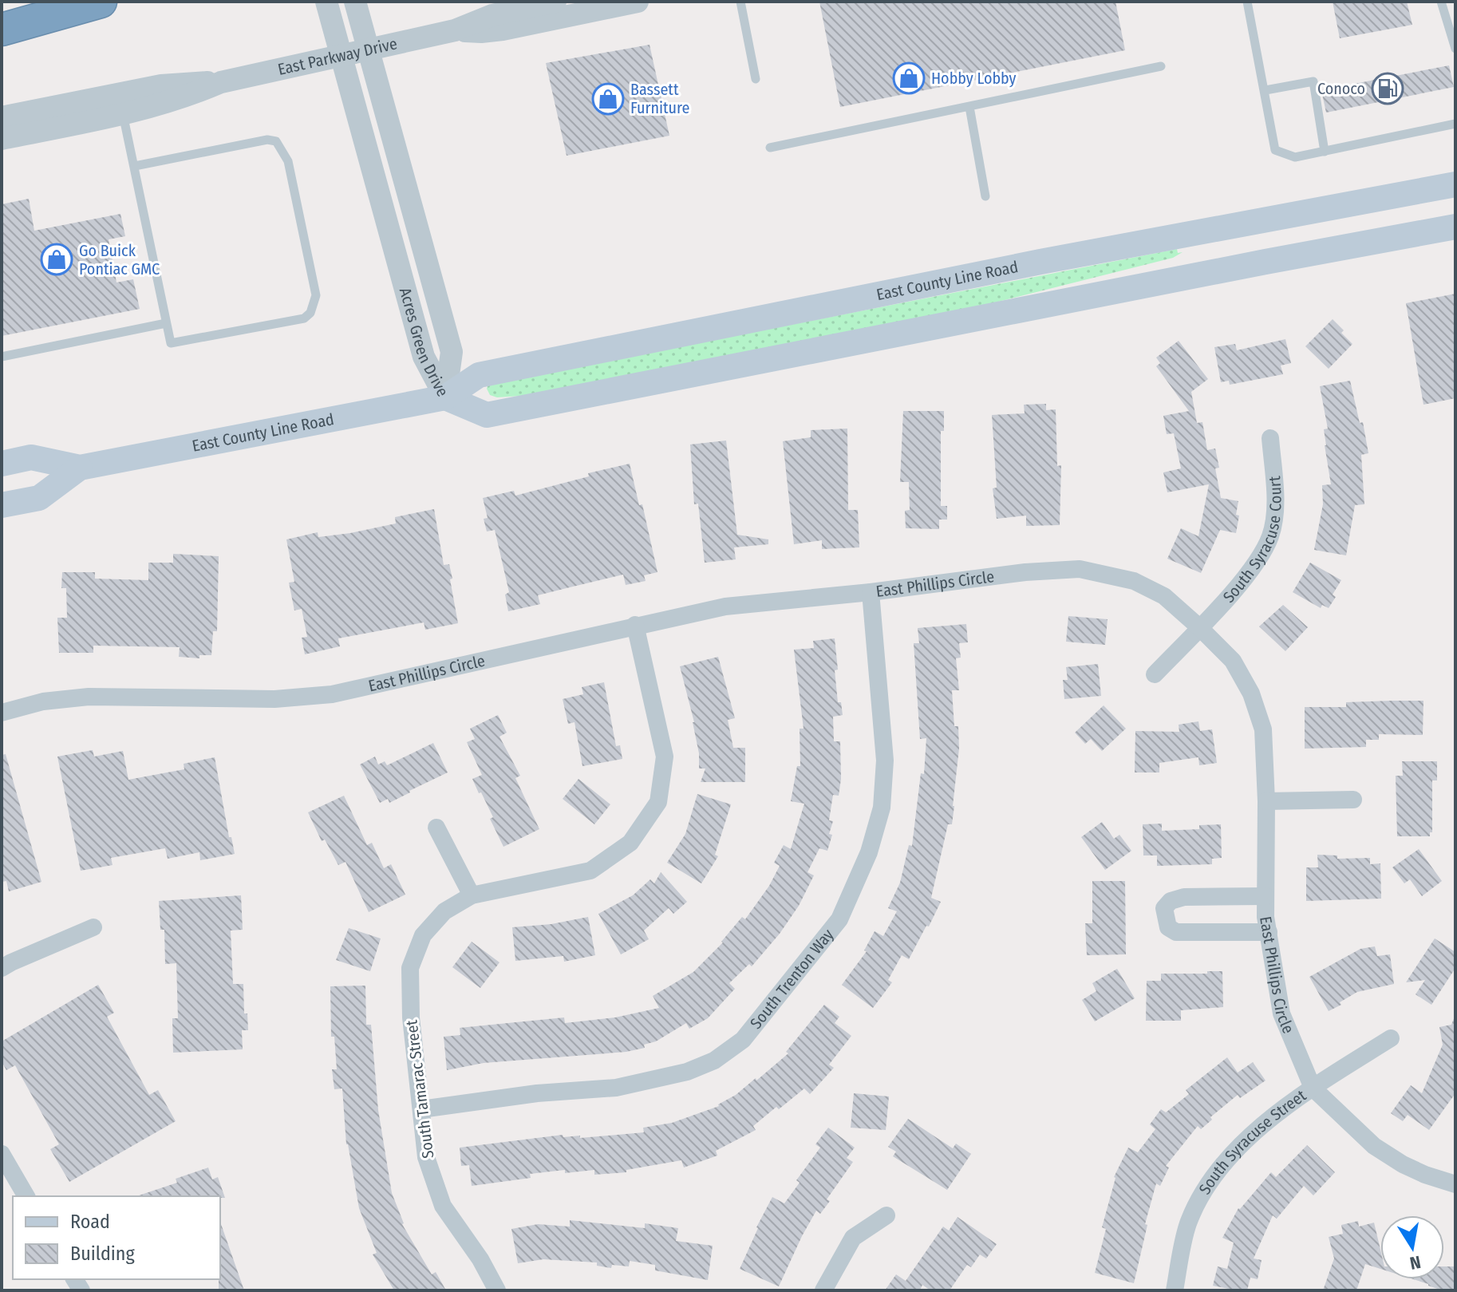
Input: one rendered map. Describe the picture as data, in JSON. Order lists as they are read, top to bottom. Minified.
{"streets":{"main road":["East County Line Road"],"street":["East Parkway Drive","Acres Green Drive","South Syracuse Court","East Phillips Circle","South Trenton Way","South Tamarac Street","South Syracuse Street"]},"crossings":[["East Parkway Drive","Acres Green Drive"],["East County Line Road","Acres Green Drive"],["South Syracuse Court","East Phillips Circle"],["East Phillips Circle","South Trenton Way"],["East Phillips Circle","South Tamarac Street"],["East Phillips Circle","South Syracuse Street"],["South Trenton Way","South Tamarac Street"]],"places":{"shop":["Hobby Lobby","Bassett Furniture","Go Buick Pontiac GMC"],"fuel station":["Conoco"]},"legend":["Road","Building"],"north":"bottom"}
